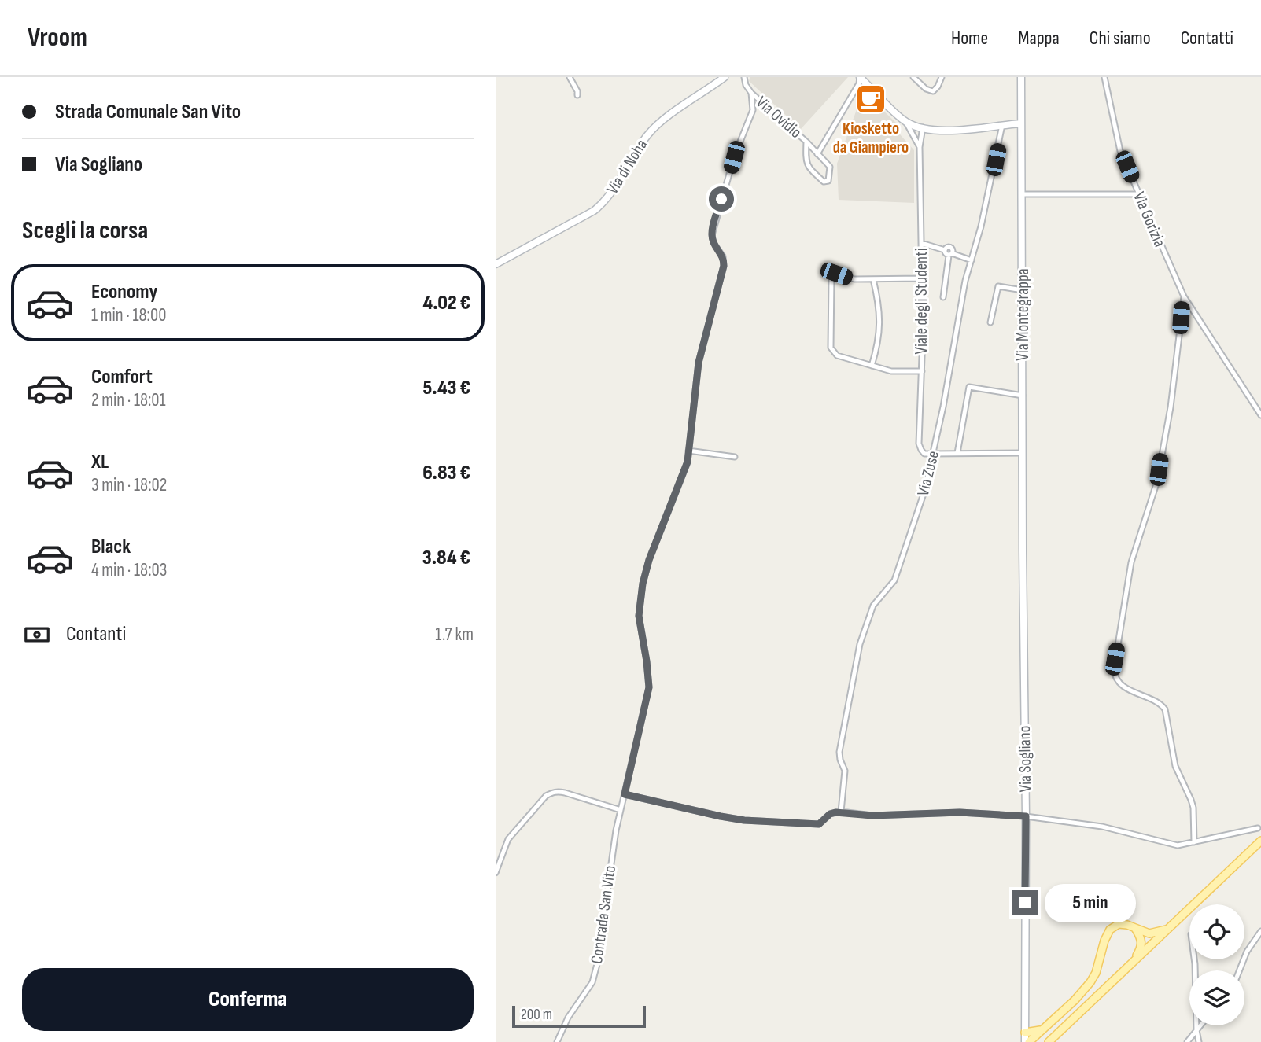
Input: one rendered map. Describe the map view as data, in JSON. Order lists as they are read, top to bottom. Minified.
{"streets":{"main road":["Via di Noha","Via Montegrappa","Via Sogliano"],"street":["Via Ovidio","Via Gorizia","Viale degli Studenti","Via Zuse","Contrada San Vito"]},"crossings":[["Via Ovidio","Contrada San Vito"],["Viale degli Studenti","Via Zuse"],["Via Montegrappa","Via Sogliano"]],"places":{"cafe":["Kiosketto da Giampiero"]},"scale_bar":"200 m","page":{"header":"Vroom","nav":["Home","Mappa","Chi siamo","Contatti"],"banner":["Strada Comunale San Vito","Via Sogliano"],"heading":"Scegli la corsa","list":[{"name":"Economy","note":"1 min · 18:00","value":"4.02 €"},{"name":"Comfort","note":"2 min · 18:01","value":"5.43 €"},{"name":"XL","note":"3 min · 18:02","value":"6.83 €"},{"name":"Black","note":"4 min · 18:03","value":"3.84 €"}],"pay":["Contanti","1.7 km"],"bubble":"5 min","buttons":"Conferma","scale":"200 m"}}
